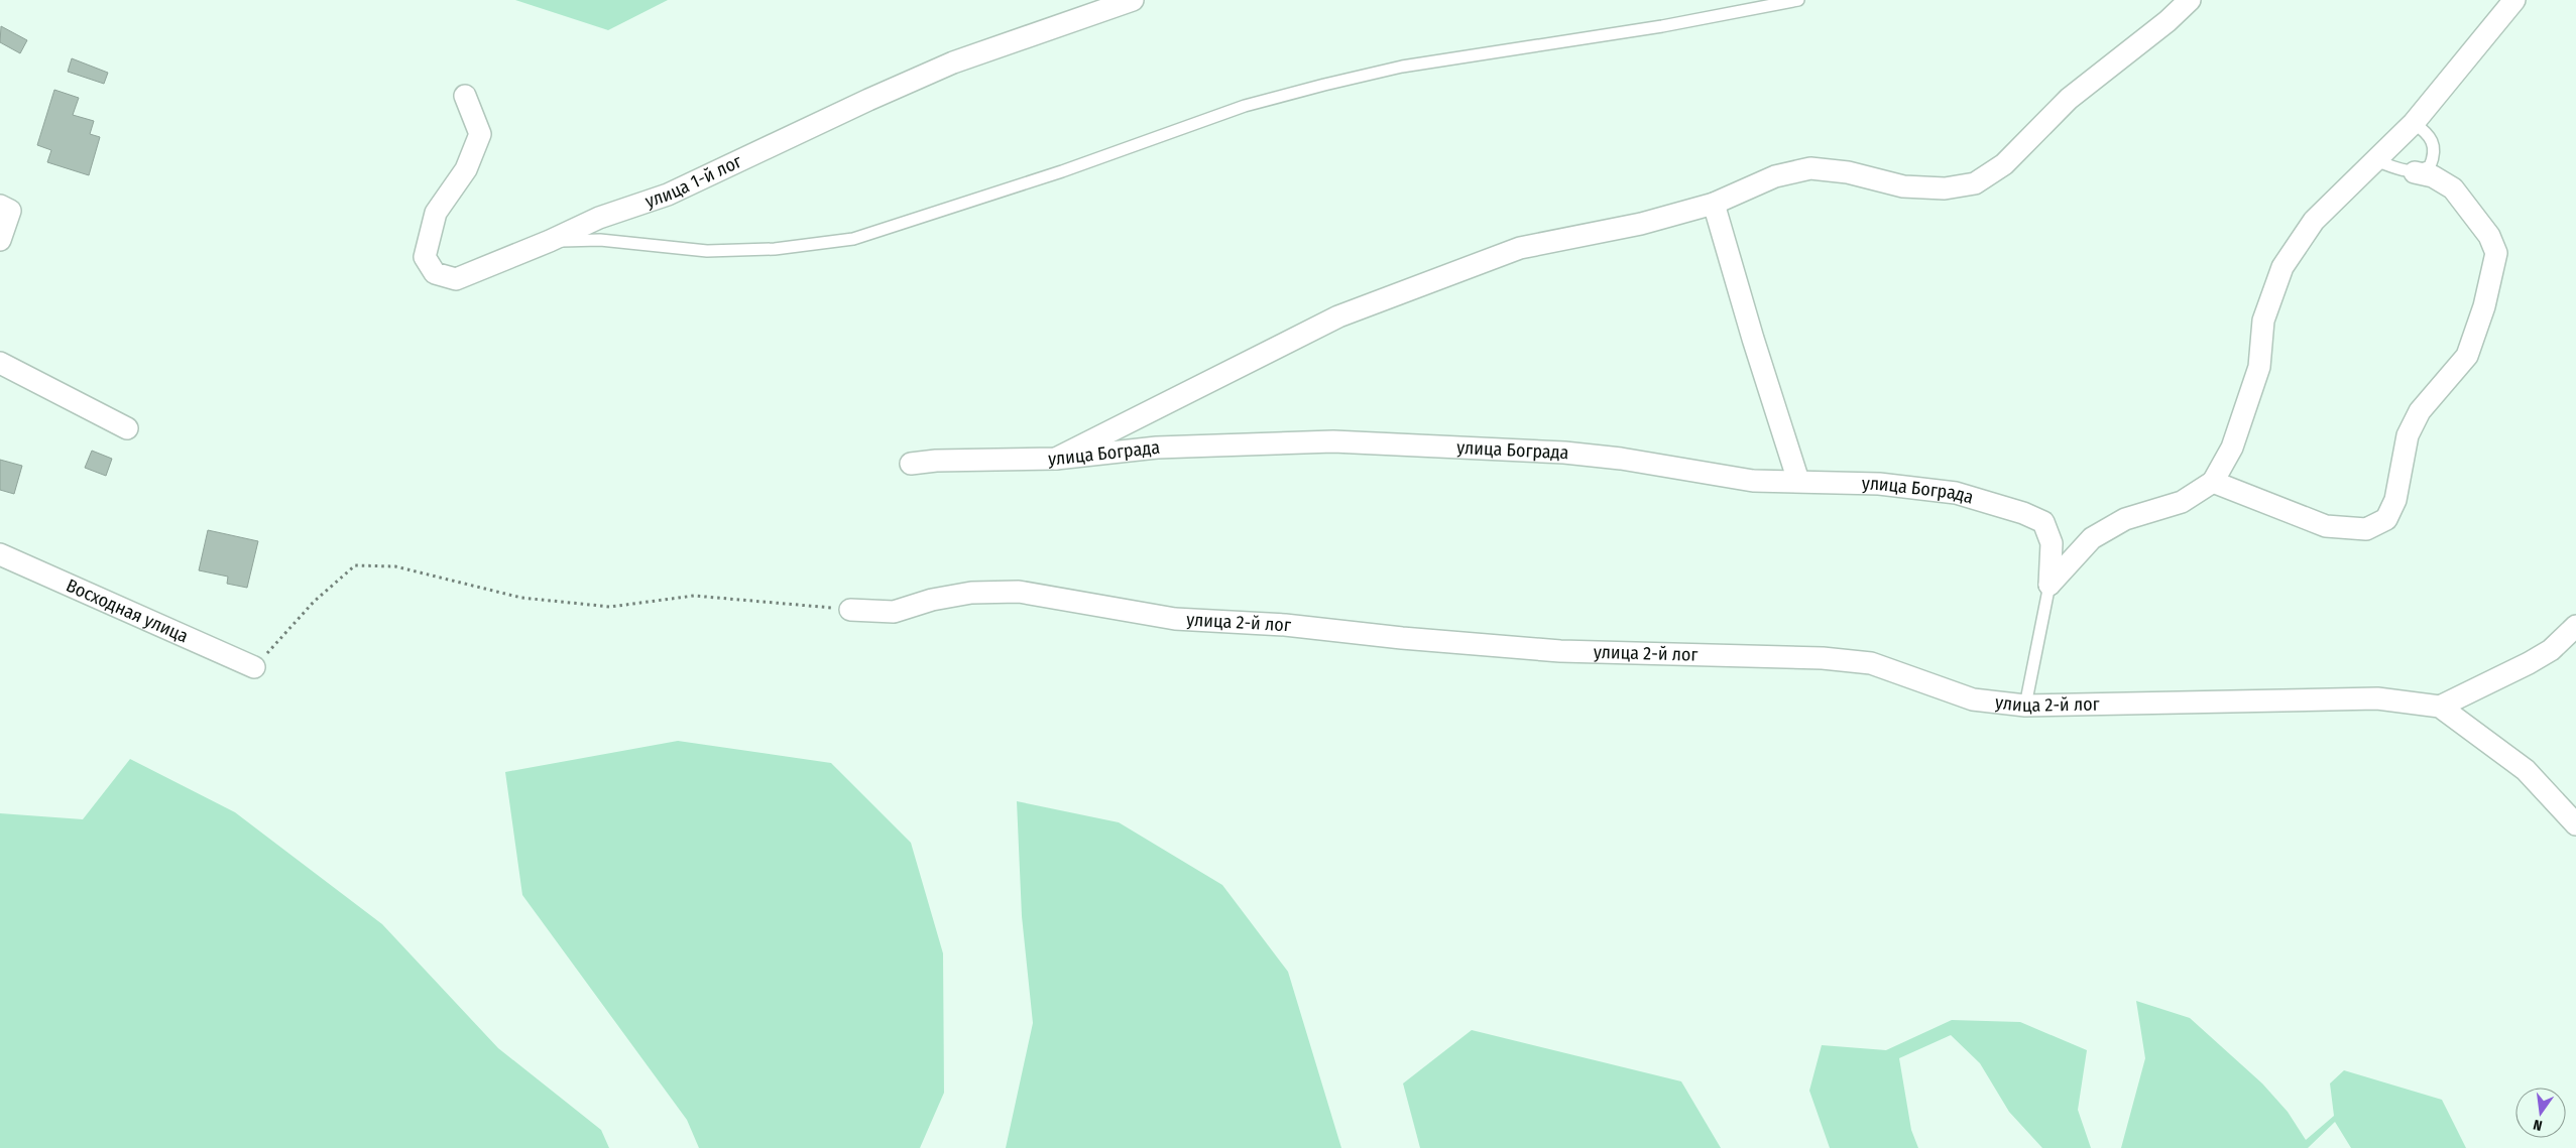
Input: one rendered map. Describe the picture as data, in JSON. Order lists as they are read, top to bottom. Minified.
{"streets":{"street":["улица 1-й лог","улица Бограда","Восходная улица","улица 2-й лог"]},"north":"bottom"}
